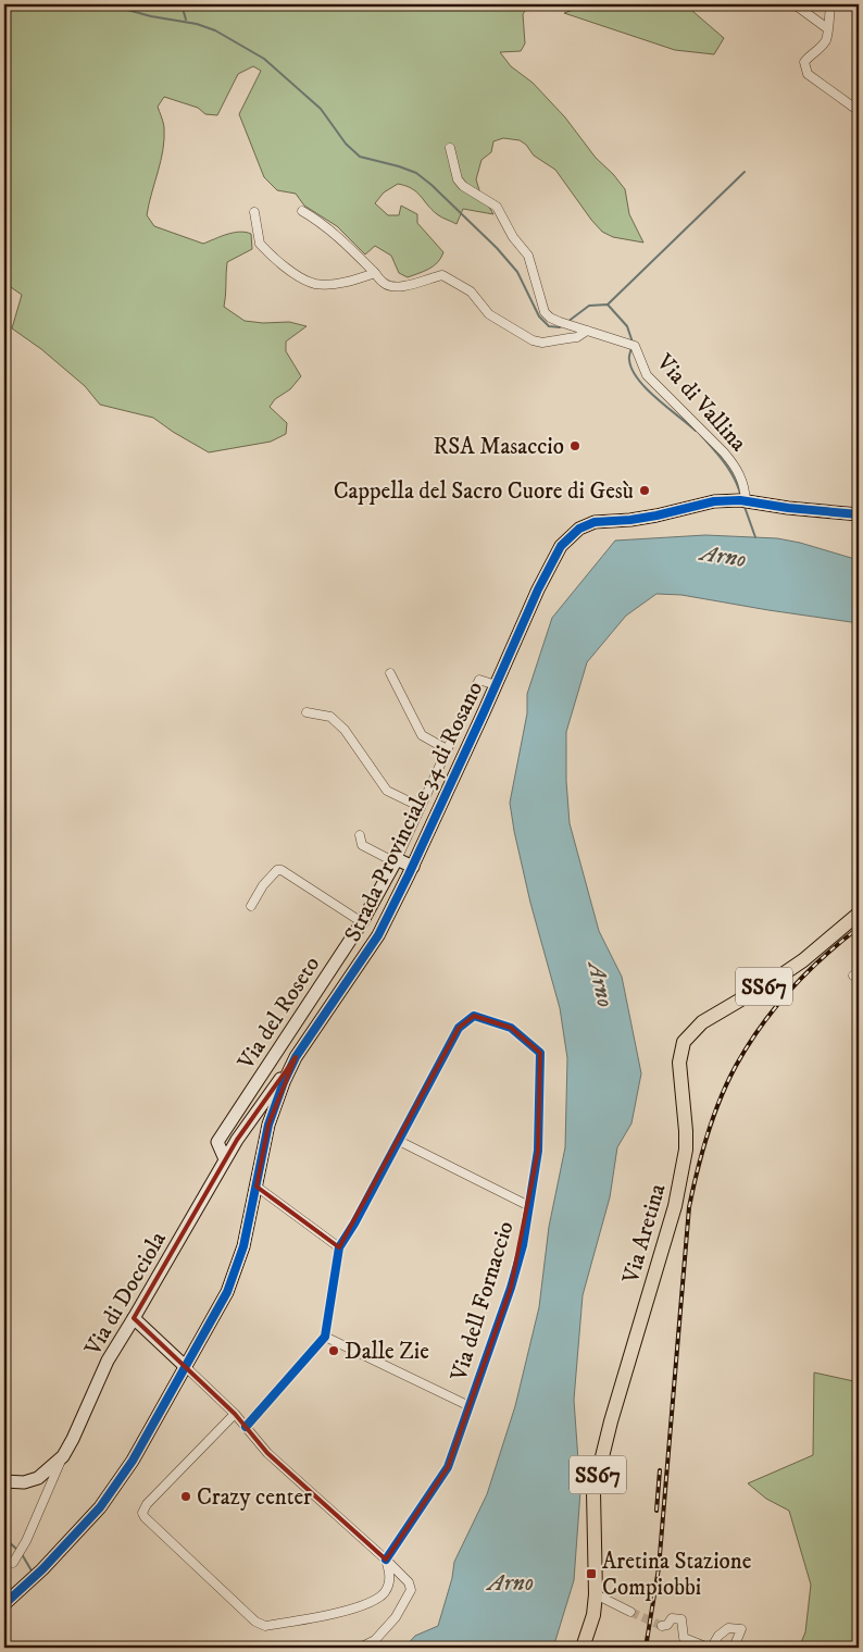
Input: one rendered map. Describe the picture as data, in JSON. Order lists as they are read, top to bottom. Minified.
{"streets":{"main road":["Strada Provinciale 34 di Rosano","SS67","Via del Roseto","Via Aretina","Via di Docciola"],"street":["Via di Vallina","Via dell Fornaccio"]},"crossings":[["Via di Vallina","Strada Provinciale 34 di Rosano"],["Strada Provinciale 34 di Rosano","Via del Roseto"],["Strada Provinciale 34 di Rosano","Via di Docciola"],["Via del Roseto","Via di Docciola"]],"water":["Arno"],"places":{"other":["RSA Masaccio","Cappella del Sacro Cuore di Gesù","Dalle Zie","Crazy center"],"transit":["Aretina Stazione Compiobbi"]}}
